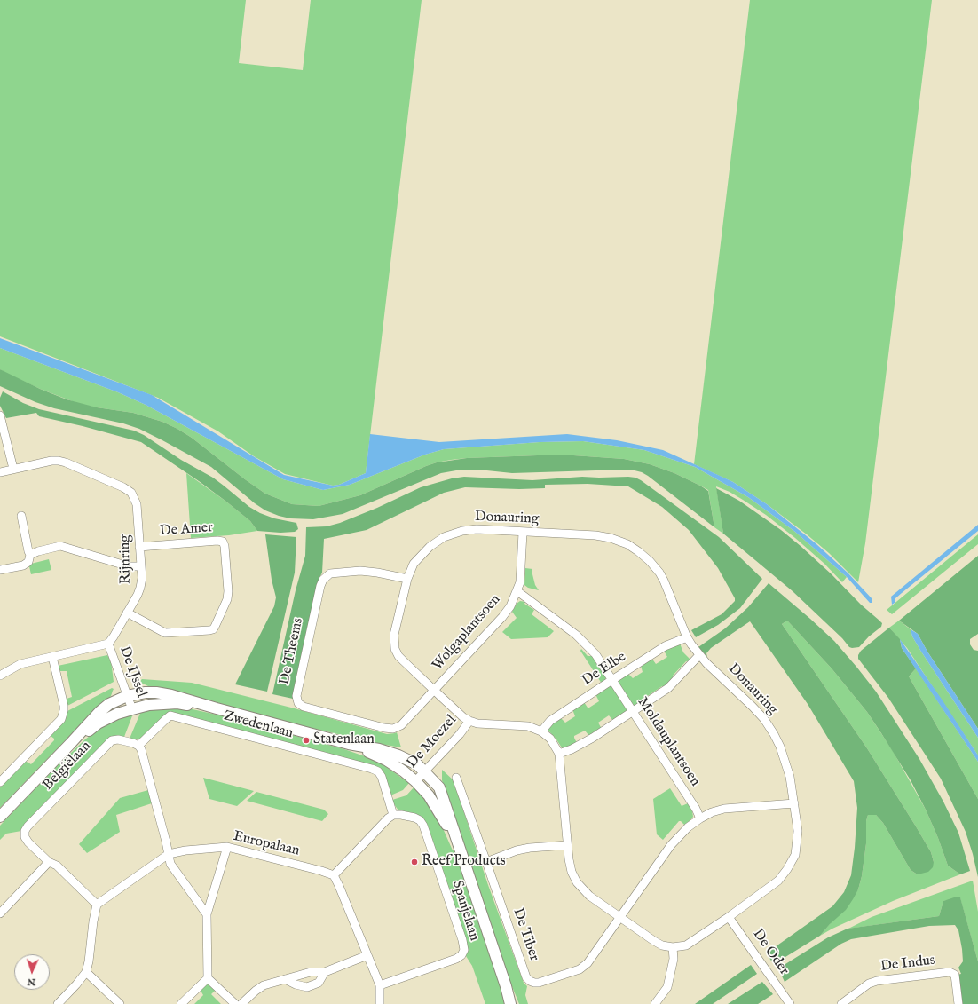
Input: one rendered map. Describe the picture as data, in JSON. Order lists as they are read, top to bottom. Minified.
{"streets":{"street":["Donauring","De Amer","Rijnring","Wolgaplantsoen","De Theems","De Elbe","De IJssel","Zwedenlaan","De Moezel","Moldauplantsoen","Belgiëlaan","Europalaan","Spanjelaan","De Tiber","De Oder","De Indus"]},"crossings":[["Donauring","Wolgaplantsoen"],["Donauring","De Theems"],["Donauring","De Elbe"],["Donauring","De Moezel"],["Donauring","De Tiber"],["Donauring","De Oder"],["De Amer","Rijnring"],["Rijnring","De IJssel"],["Wolgaplantsoen","De Theems"],["Wolgaplantsoen","De Elbe"],["Wolgaplantsoen","Moldauplantsoen"],["De Elbe","Moldauplantsoen"],["Zwedenlaan","Belgiëlaan"],["Zwedenlaan","Spanjelaan"]],"places":["Statenlaan","Reef Products"],"north":"bottom"}
